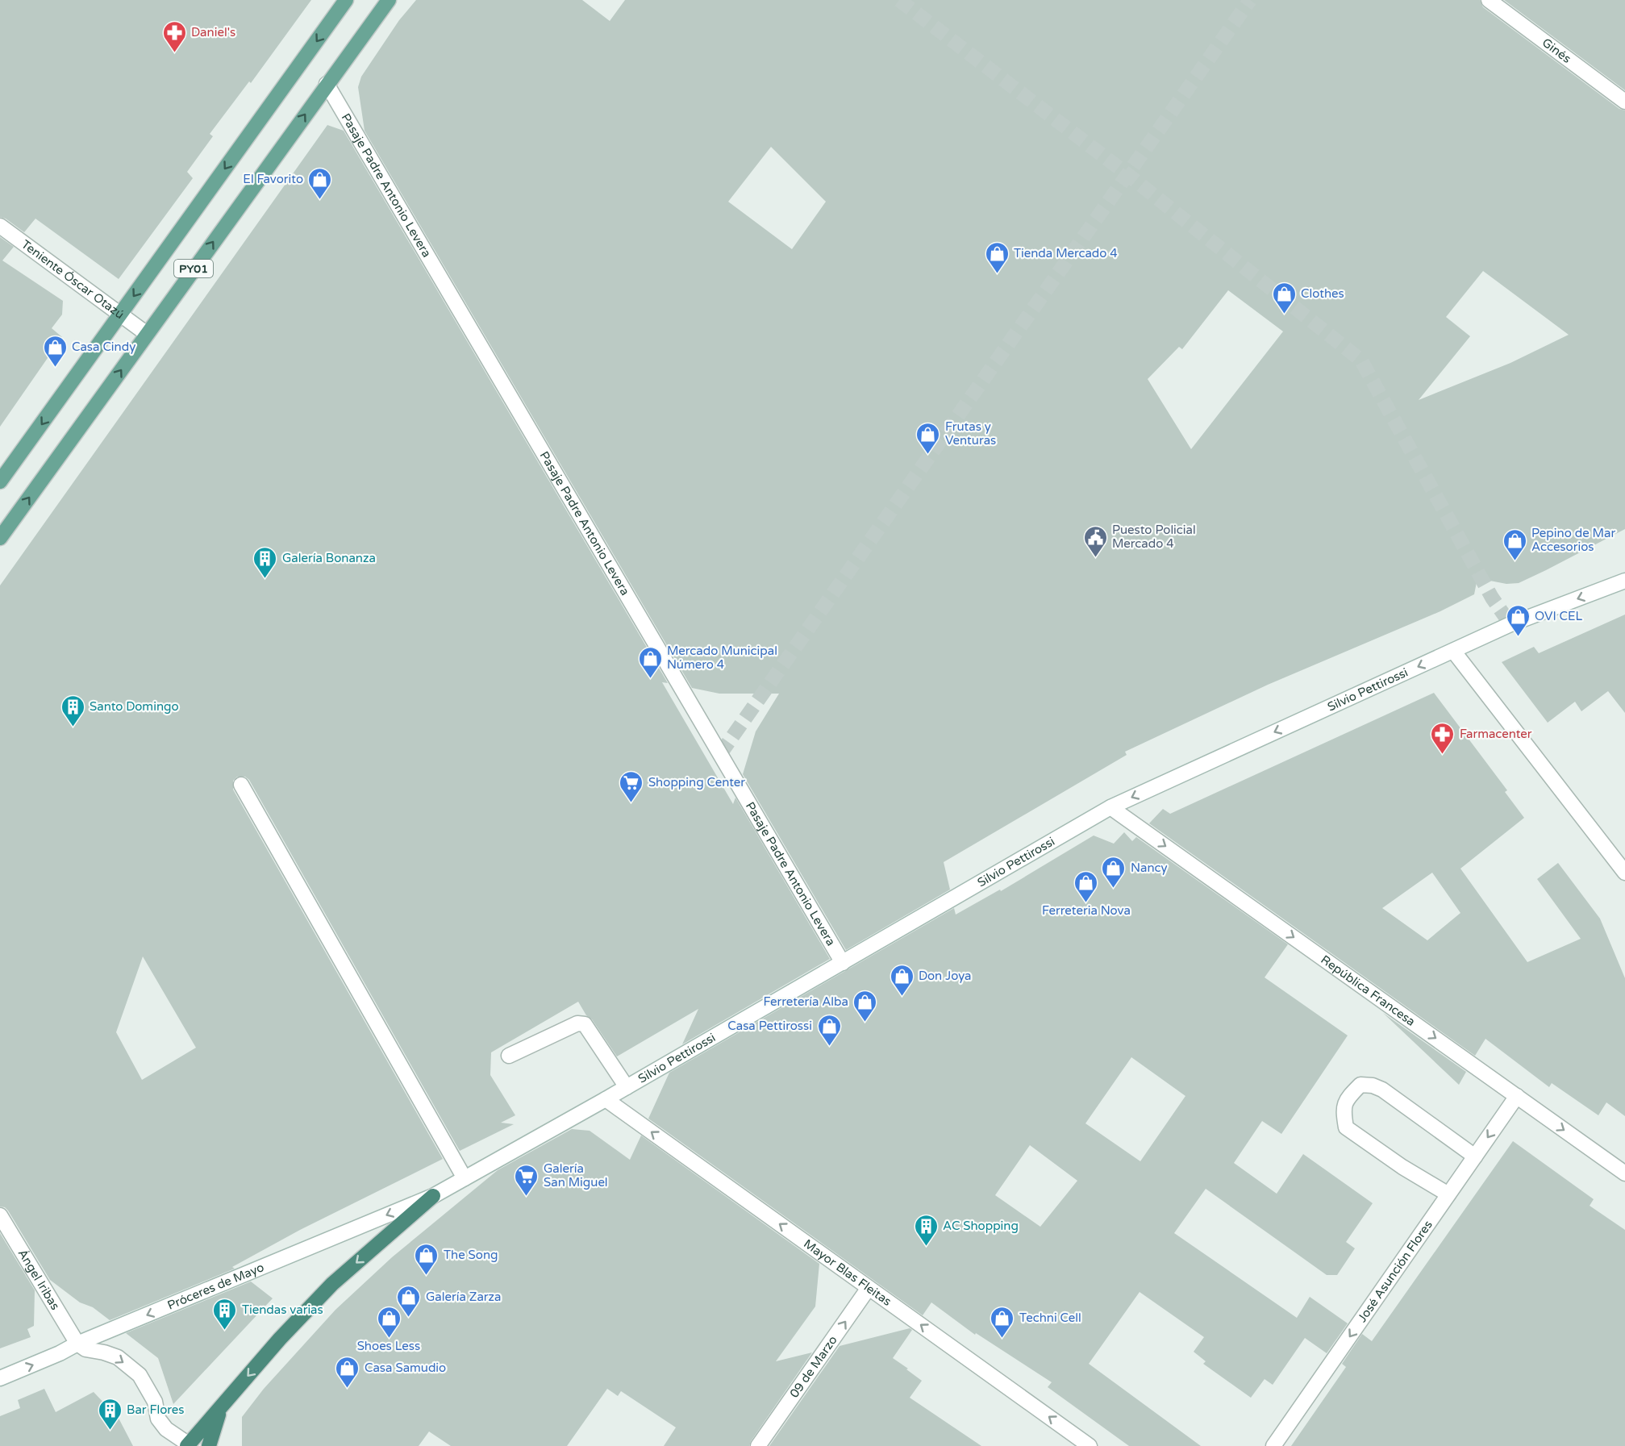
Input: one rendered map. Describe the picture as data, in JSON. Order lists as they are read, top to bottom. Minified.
{"streets":{"main road":["PY01"],"street":["Ginés","Pasaje Padre Antonio Levera","Teniente Óscar Otazú","Silvio Pettirossi","República Francesa","José Asunción Flores","Mayor Blas Fleitas","Ángel Iribas","Próceres de Mayo","09 de Marzo"]},"crossings":[["Pasaje Padre Antonio Levera","PY01"],["Pasaje Padre Antonio Levera","Silvio Pettirossi"],["PY01","Teniente Óscar Otazú"],["Silvio Pettirossi","República Francesa"],["Silvio Pettirossi","Mayor Blas Fleitas"],["Silvio Pettirossi","Próceres de Mayo"],["República Francesa","José Asunción Flores"],["Mayor Blas Fleitas","09 de Marzo"],["Ángel Iribas","Próceres de Mayo"]],"one_way":["Silvio Pettirossi","República Francesa","José Asunción Flores","Mayor Blas Fleitas","09 de Marzo"],"places":{"pharmacy":["Daniel's","Farmacenter"],"shop":["El Favorito","Tienda Mercado 4","Clothes","Casa Cindy","Frutas y Venturas","Pepino de Mar Accesorios","OVI CEL","Mercado Municipal Número 4","Nancy","Ferreteria Nova","Don Joya","Ferretería Alba","Casa Pettirossi","The Song","Galería Zarza","Shoes Less","Techni Cell","Casa Samudio"],"public building":["Puesto Policial Mercado 4"],"building":["Galería Bonanza","Santo Domingo","AC Shopping","Tiendas varias","Bar Flores"],"supermarket":["Shopping Center","Galería San Miguel"]}}
